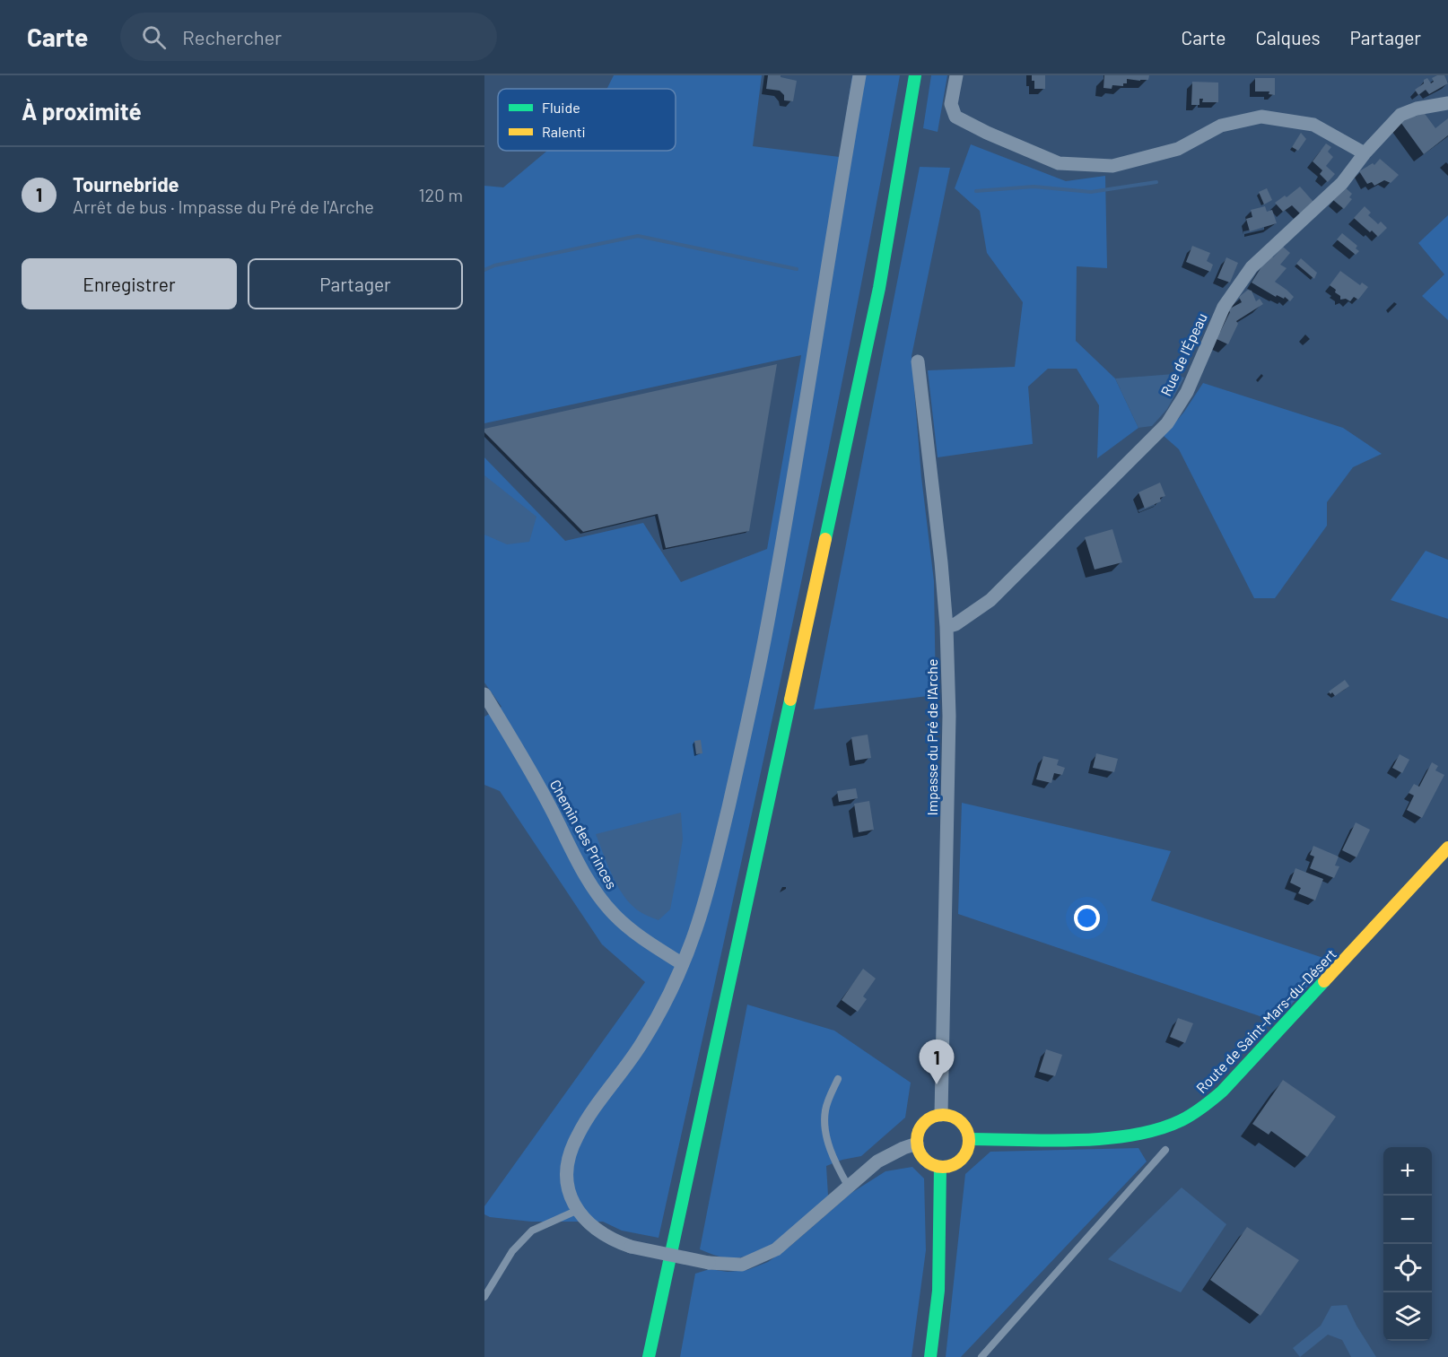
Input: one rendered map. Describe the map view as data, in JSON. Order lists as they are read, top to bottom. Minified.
{"streets":{"main road":["Route de Saint-Mars-du-Désert"],"street":["Rue de l'Épeau","Impasse du Pré de l'Arche","Chemin des Princes"]},"crossings":[["Rue de l'Épeau","Impasse du Pré de l'Arche"],["Impasse du Pré de l'Arche","Route de Saint-Mars-du-Désert"]],"legend":["Fluide","Ralenti"],"page":{"header":"Carte","search":"Rechercher","nav":["Carte","Calques","Partager"],"heading":"À proximité","list":[{"mark":"1","name":"Tournebride","note":"Arrêt de bus · Impasse du Pré de l'Arche","value":"120 m"}],"buttons":["Enregistrer","Partager"],"pins":"1","map_buttons":["+","−"]}}
